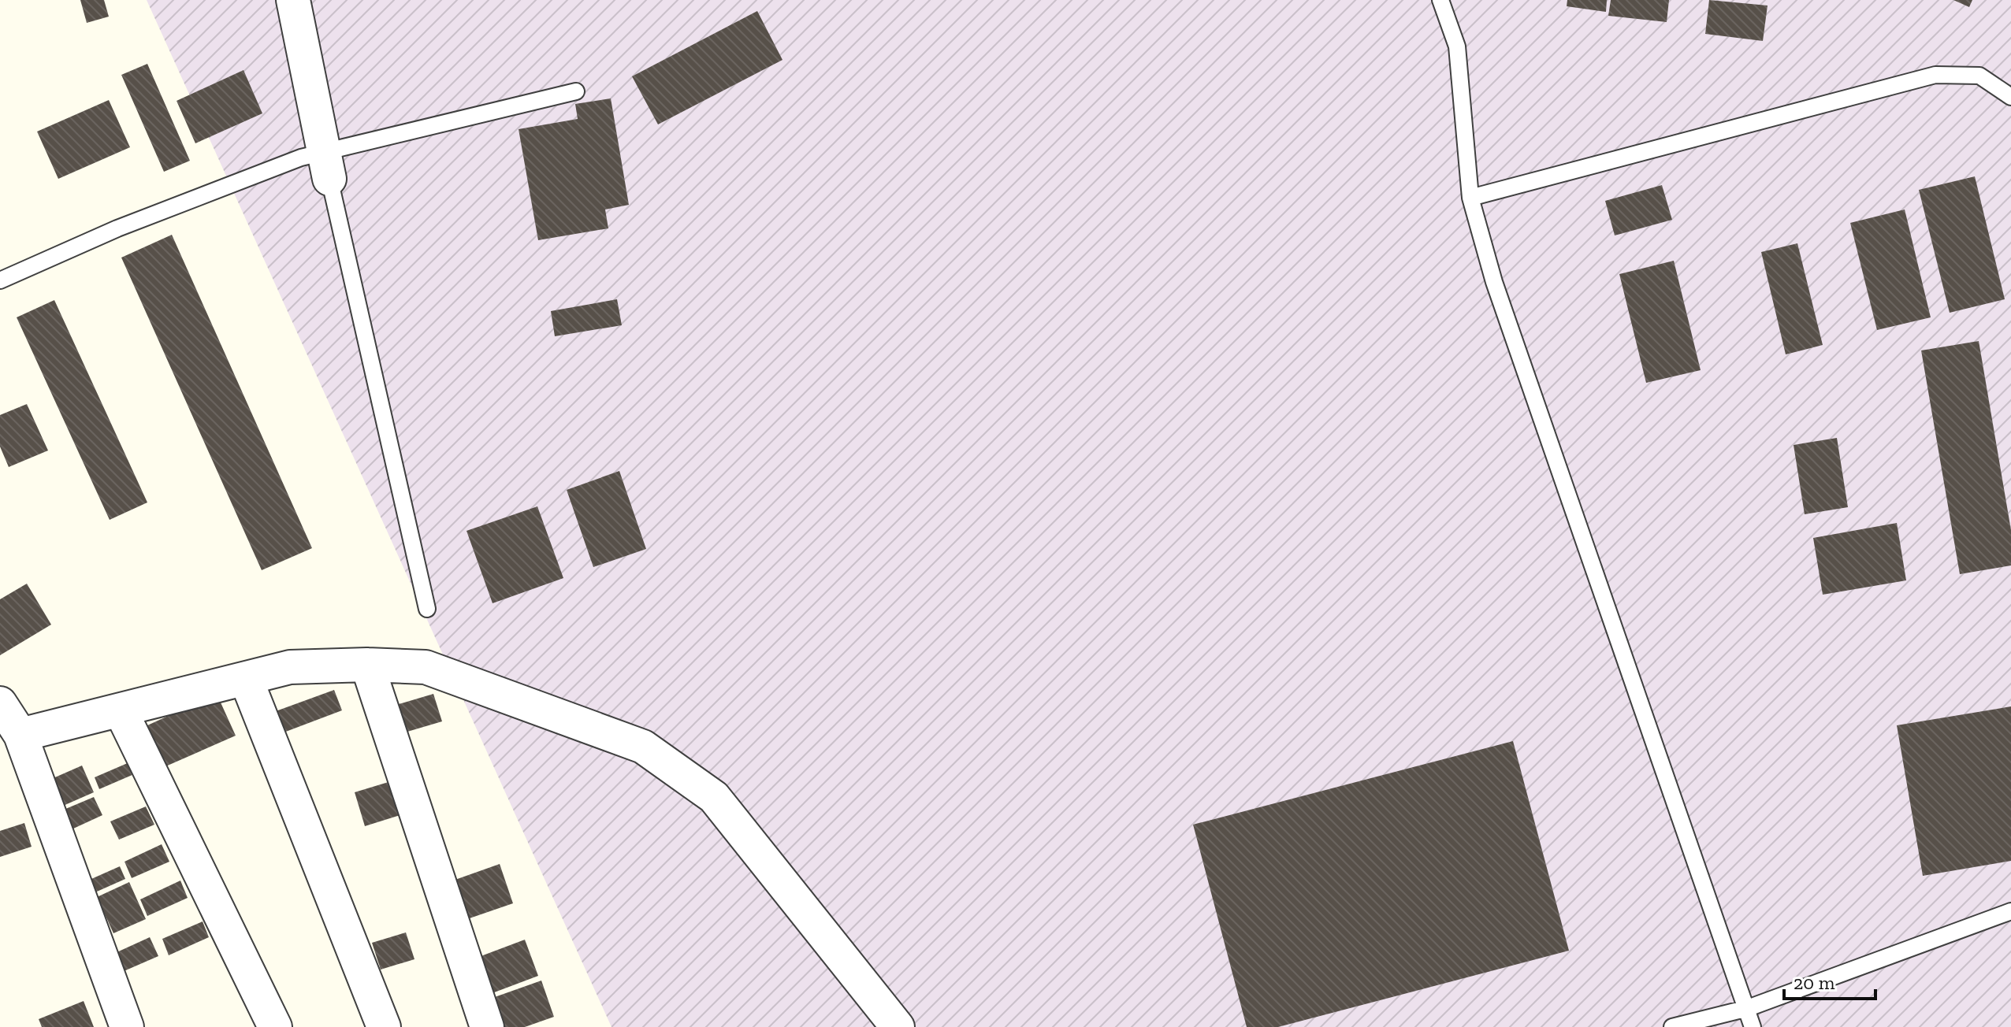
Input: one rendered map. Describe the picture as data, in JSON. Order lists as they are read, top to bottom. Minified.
{"scale_bar":"20 m"}
